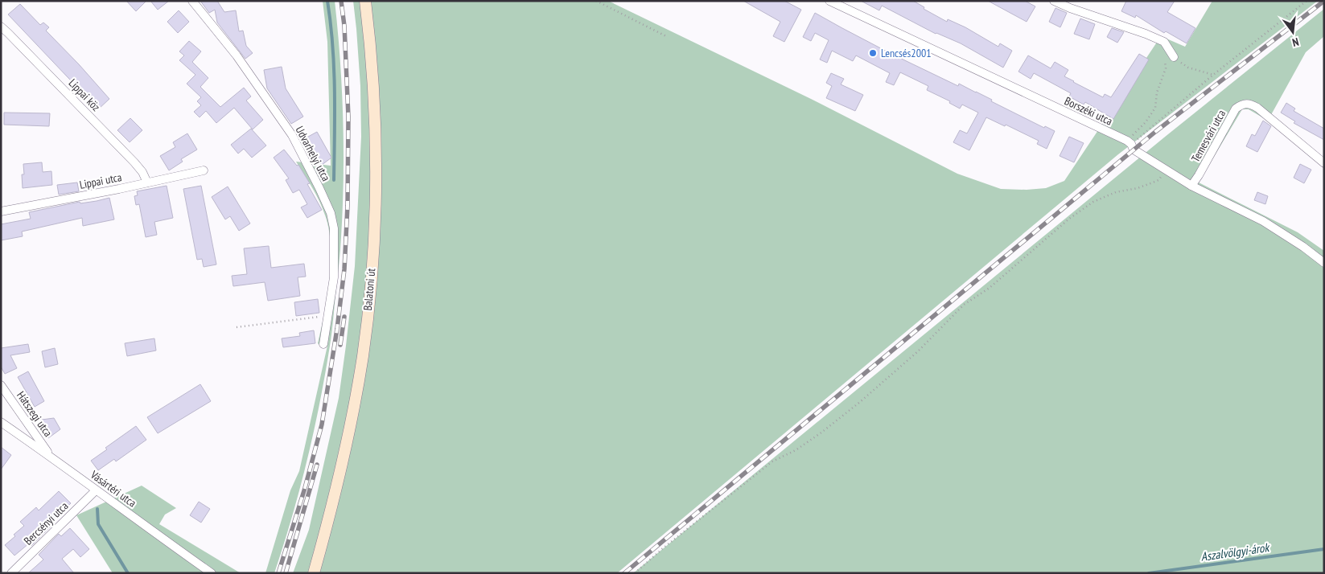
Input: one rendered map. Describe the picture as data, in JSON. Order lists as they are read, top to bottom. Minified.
{"streets":{"main road":["Balatoni út"],"street":["Lippai köz","Borszéki utca","Temesvári utca","Udvarhelyi utca","Lippai utca","Hátszegi utca","Vásártéri utca","Bercsényi utca"]},"crossings":[["Lippai köz","Lippai utca"],["Borszéki utca","Temesvári utca"],["Hátszegi utca","Vásártéri utca"],["Vásártéri utca","Bercsényi utca"]],"water":["Aszalvölgyi-árok"],"places":["Lencsés2001"],"north":"bottom"}
